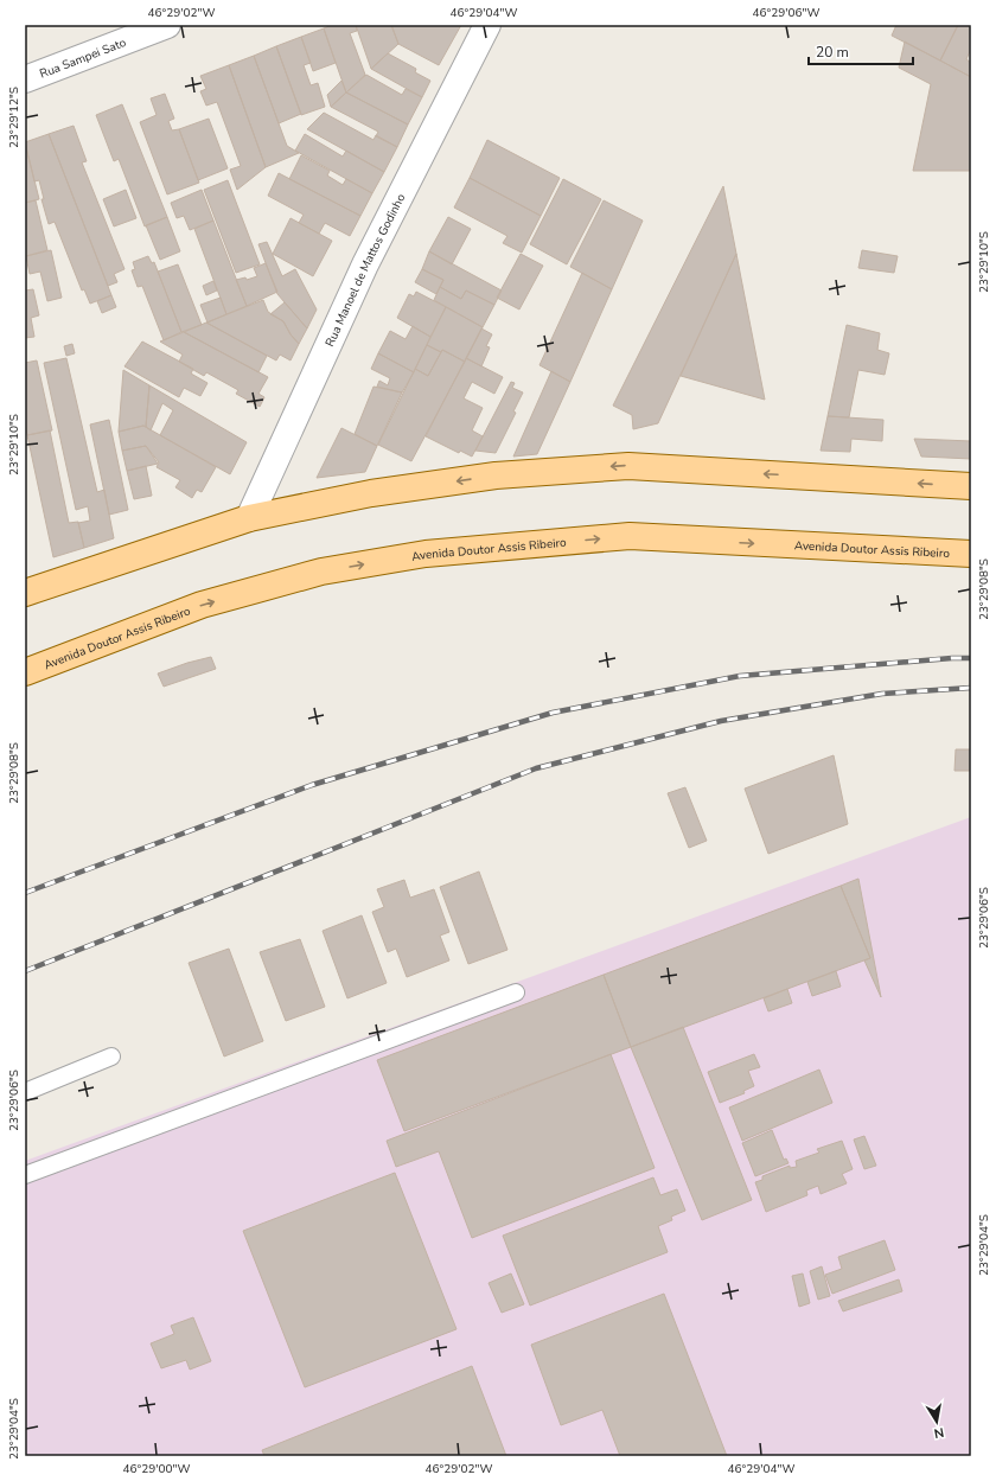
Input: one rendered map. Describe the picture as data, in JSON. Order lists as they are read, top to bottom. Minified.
{"streets":{"main road":["Avenida Doutor Assis Ribeiro"],"street":["Rua Sampei Sato","Rua Manoel de Mattos Godinho"]},"scale_bar":"20 m","north":"bottom","coordinates":["46°29'02\"W","46°29'04\"W","46°29'06\"W","23°29'12\"S","23°29'10\"S","23°29'08\"S","23°29'06\"S","23°29'04\"S","46°29'00\"W"]}
